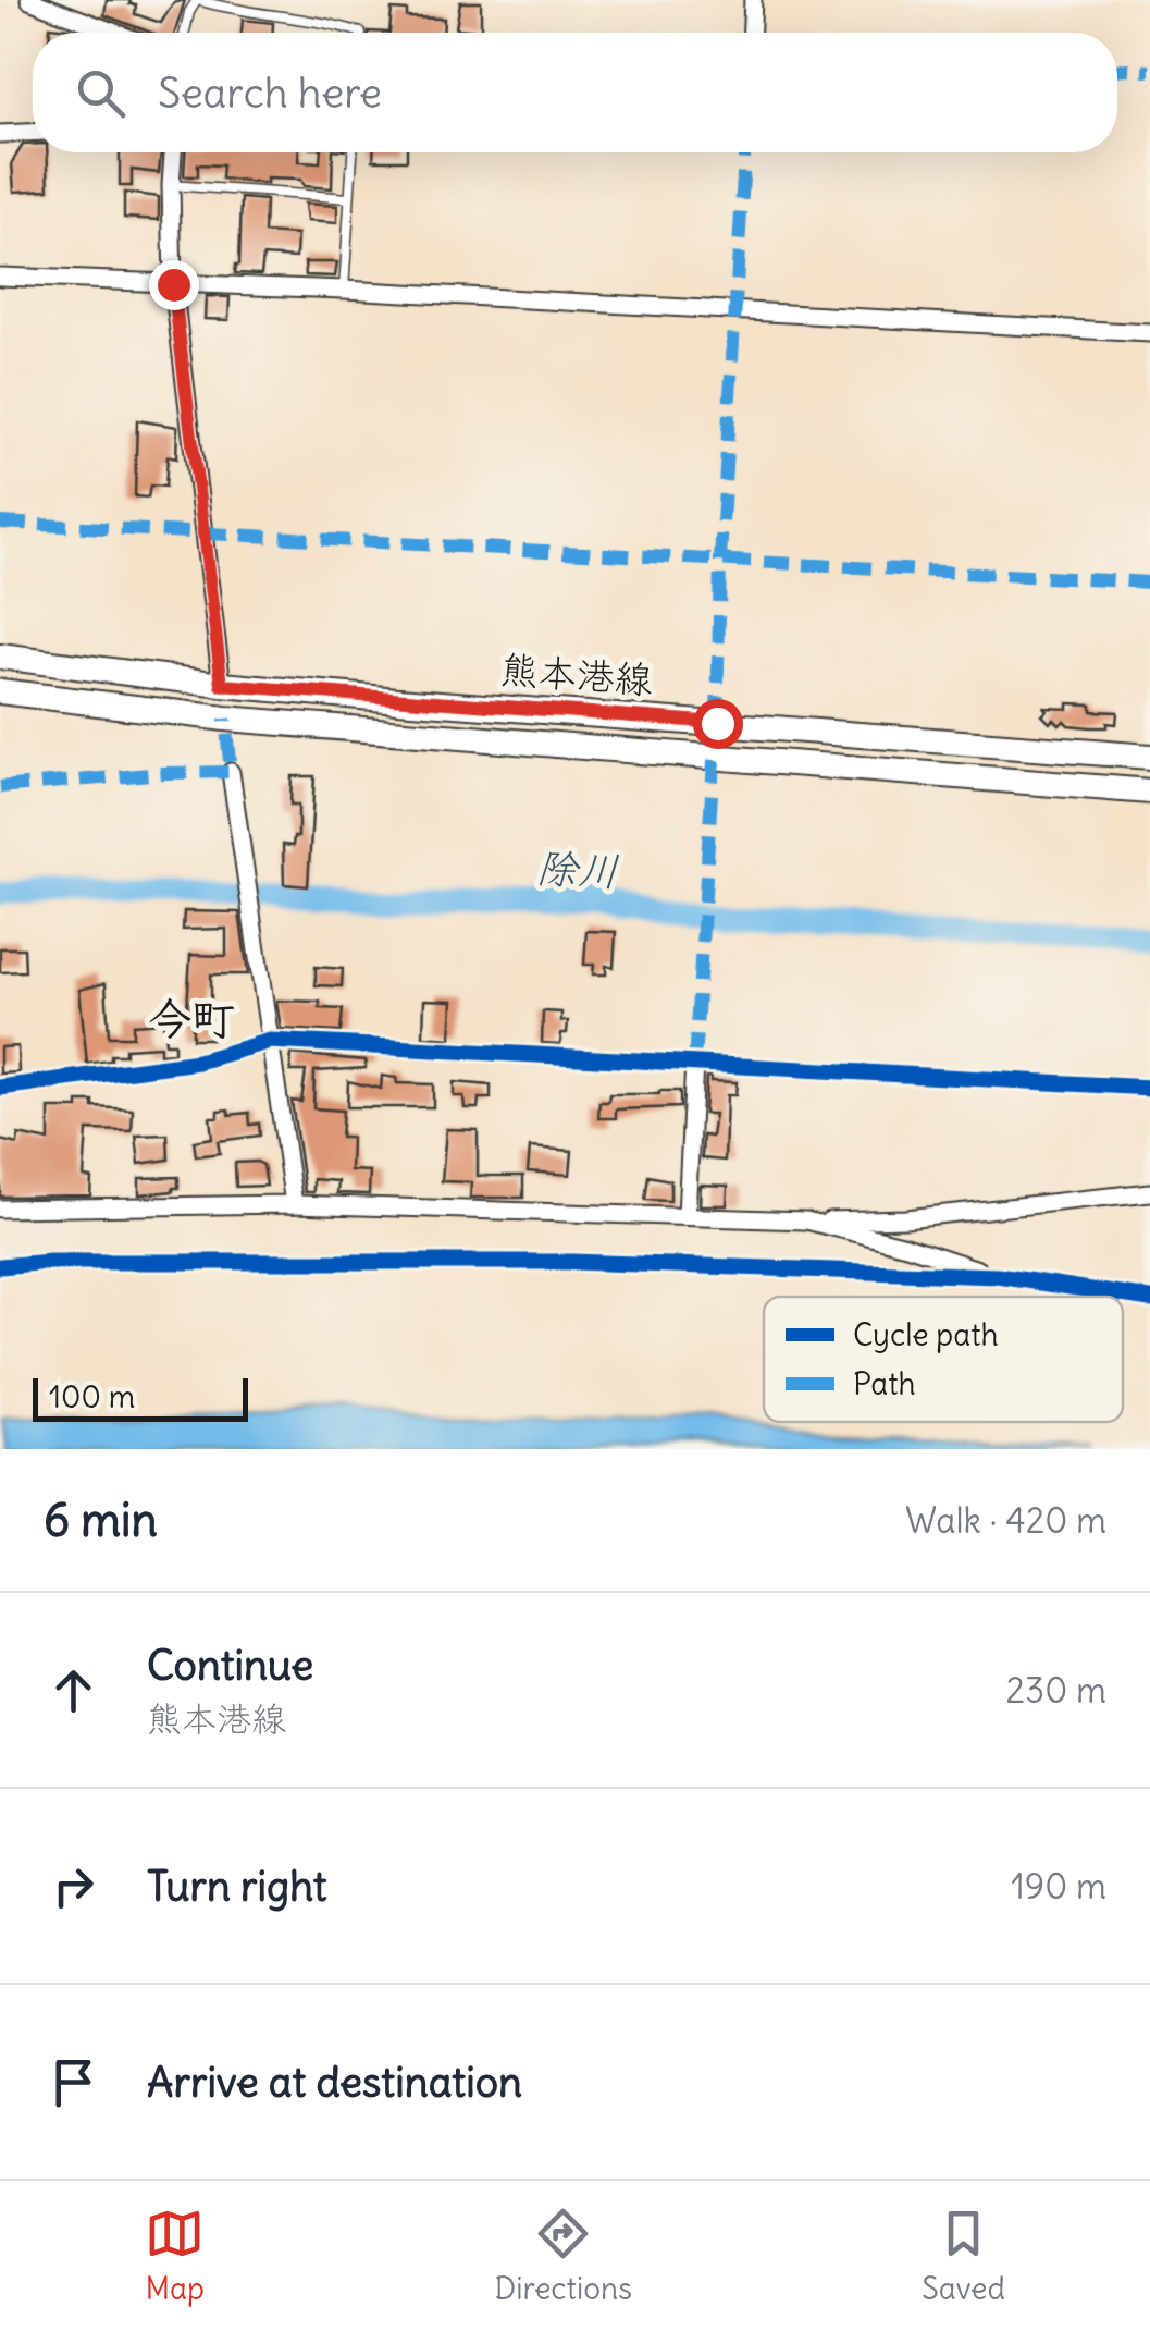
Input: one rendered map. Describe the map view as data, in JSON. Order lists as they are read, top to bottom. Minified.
{"streets":{"main road":["熊本港線"]},"districts":["今町"],"water":["除川"],"legend":["Cycle path","Path"],"scale_bar":"100 m","page":{"search":"Search here","scale":"100 m","heading":["6 min","Walk · 420 m"],"list":[["Continue","熊本港線","230 m"],["Turn right","190 m"],"Arrive at destination"],"nav":["Map","Directions","Saved"]}}
